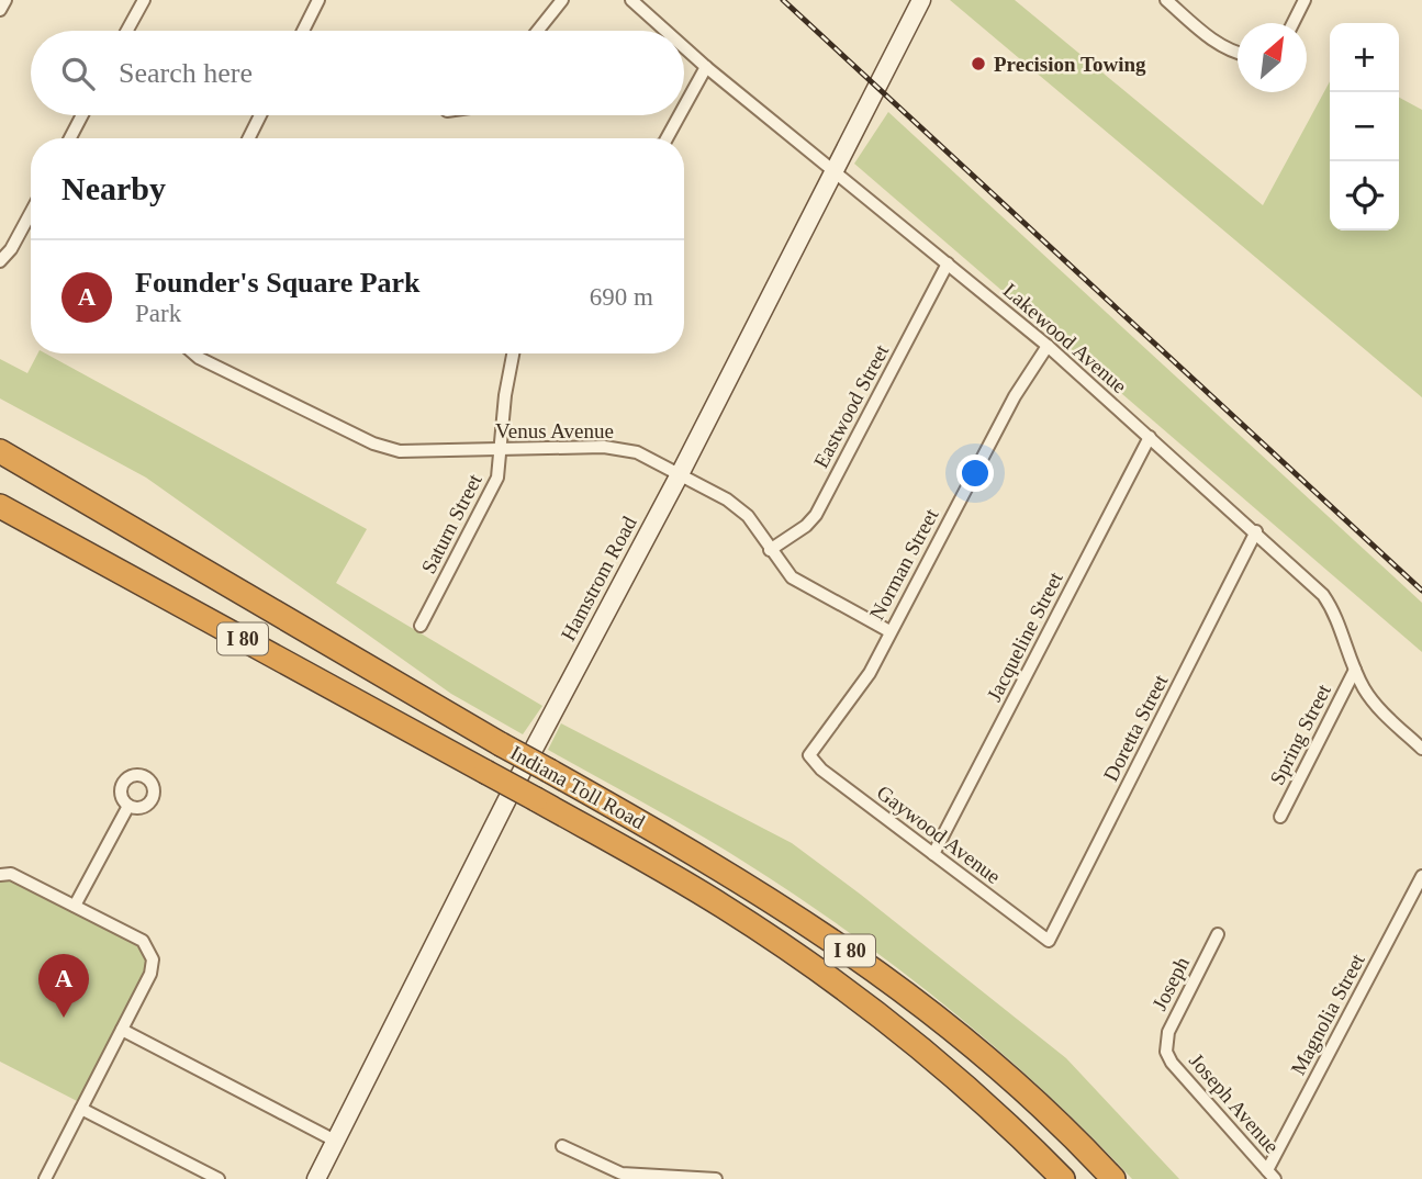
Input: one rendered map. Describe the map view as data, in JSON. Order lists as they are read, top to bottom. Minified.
{"streets":{"highway":["I 80","Indiana Toll Road"],"street":["Lakewood Avenue","Eastwood Street","Venus Avenue","Saturn Street","Norman Street","Hamstrom Road","Jacqueline Street","Doretta Street","Spring Street","Gaywood Avenue","Joseph","Magnolia Street","Joseph Avenue"]},"crossings":[["Lakewood Avenue","Eastwood Street"],["Lakewood Avenue","Norman Street"],["Lakewood Avenue","Hamstrom Road"],["Lakewood Avenue","Jacqueline Street"],["Lakewood Avenue","Doretta Street"],["Lakewood Avenue","Spring Street"],["Eastwood Street","Venus Avenue"],["Venus Avenue","Saturn Street"],["Venus Avenue","Norman Street"],["Venus Avenue","Hamstrom Road"],["Norman Street","Gaywood Avenue"],["Jacqueline Street","Gaywood Avenue"],["Doretta Street","Gaywood Avenue"],["Joseph","Joseph Avenue"],["Magnolia Street","Joseph Avenue"]],"places":["Precision Towing"],"north":"top right","page":{"map_buttons":["+","−"],"search":"Search here","heading":"Nearby","list":[{"mark":"A","name":"Founder's Square Park","note":"Park","value":"690 m"}],"pins":"A"}}
